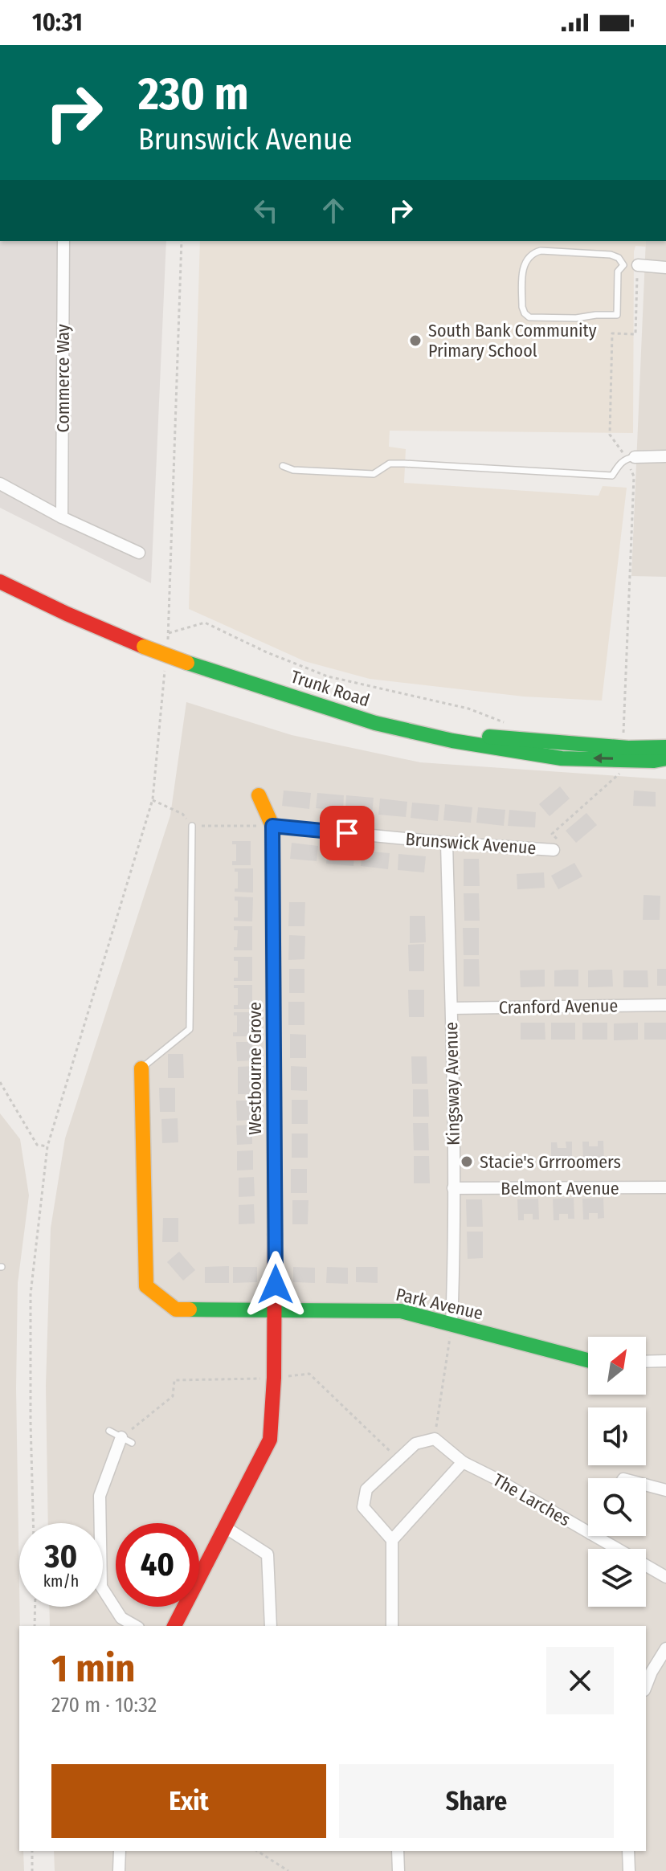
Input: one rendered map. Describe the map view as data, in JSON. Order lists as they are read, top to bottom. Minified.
{"streets":{"street":["Commerce Way","Trunk Road","Brunswick Avenue","Cranford Avenue","Westbourne Grove","Kingsway Avenue","Belmont Avenue","Park Avenue","The Larches"]},"crossings":[["Brunswick Avenue","Westbourne Grove"],["Brunswick Avenue","Kingsway Avenue"],["Cranford Avenue","Kingsway Avenue"],["Westbourne Grove","Park Avenue"],["Kingsway Avenue","Belmont Avenue"],["Kingsway Avenue","Park Avenue"]],"places":["South Bank Community Primary School","Stacie's Grrroomers"],"north":"top right","page":{"status":"10:31","turn":["230 m","Brunswick Avenue"],"speed":"30 km/h","limit":"40","heading":["1 min","270 m · 10:32"],"buttons":["Exit","Share"]}}
